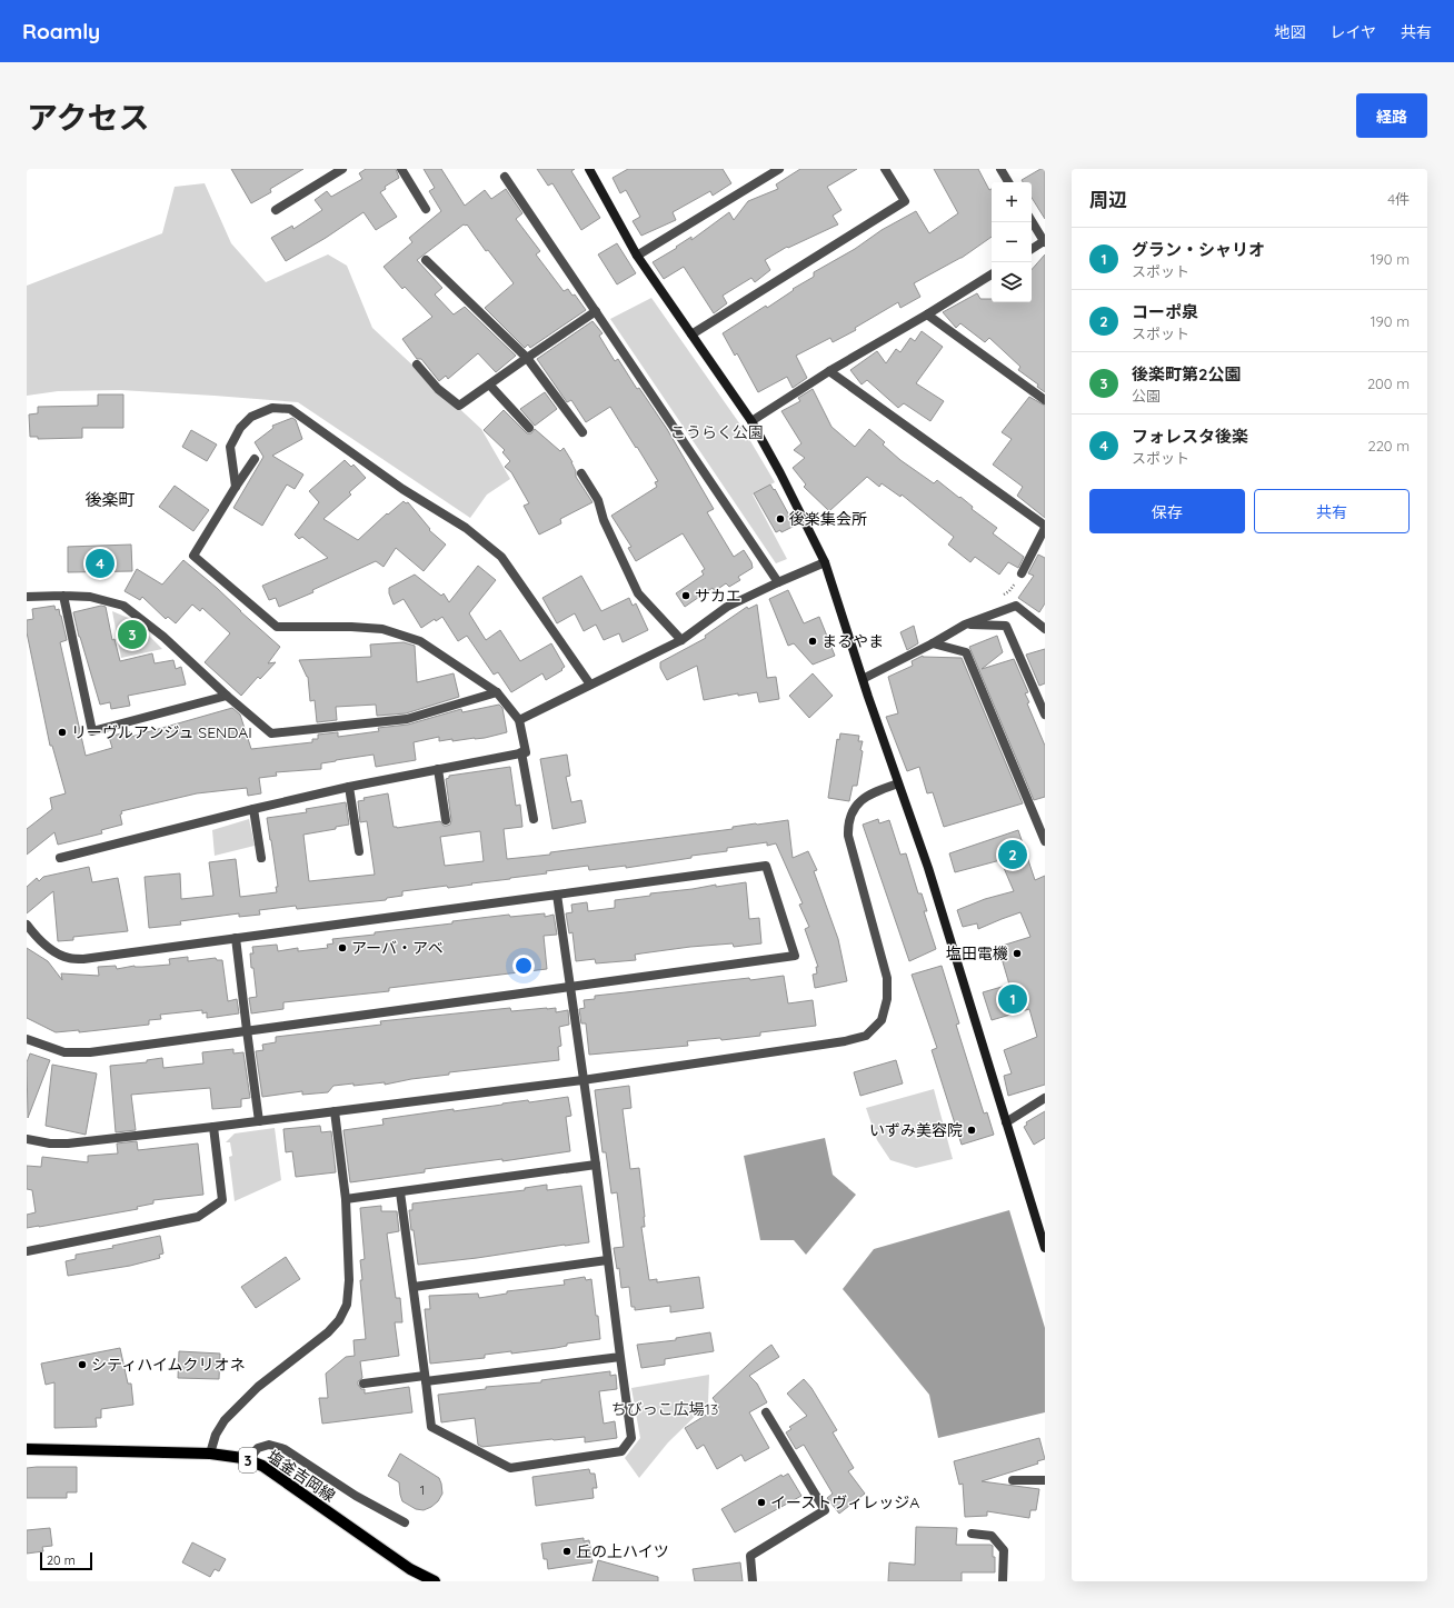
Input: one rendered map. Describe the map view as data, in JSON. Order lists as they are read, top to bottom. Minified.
{"streets":{"main road":["3","塩釜吉岡線"]},"districts":["後楽町"],"parks":["こうらく公園","ちびっこ広場13"],"places":["後楽集会所","サカエ","まるやま","リーヴルアンジュ SENDAI","アーバ・アベ","塩田電機","いずみ美容院","シティハイムクリオネ","イーストヴィレッジA","丘の上ハイツ"],"house_numbers":["1"],"scale_bar":"20 m","page":{"header":"Roamly","nav":["地図","レイヤ","共有"],"title":"アクセス","buttons":["経路",["保存","共有"]],"heading":["周辺","4件"],"map_buttons":["+","−"],"list":[{"mark":"1","name":"グラン・シャリオ","note":"スポット","value":"190 m"},{"mark":"2","name":"コーポ泉","note":"スポット","value":"190 m"},{"mark":"3","name":"後楽町第2公園","note":"公園","value":"200 m"},{"mark":"4","name":"フォレスタ後楽","note":"スポット","value":"220 m"}],"pins":["4","3","2","1"],"scale":"20 m"}}
